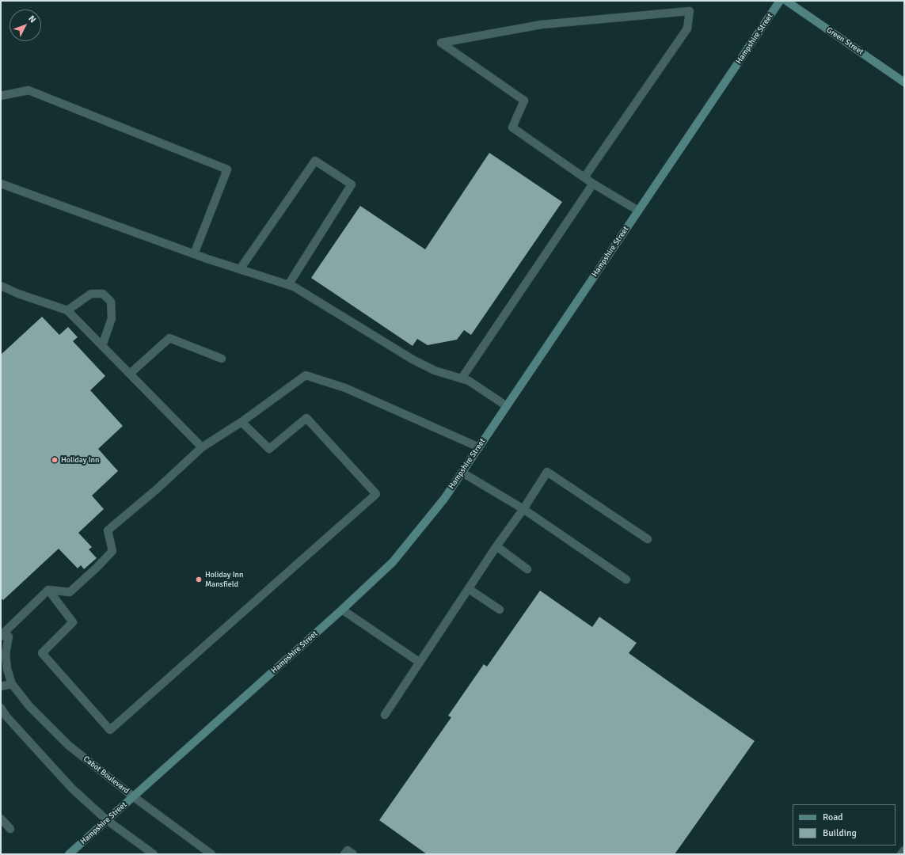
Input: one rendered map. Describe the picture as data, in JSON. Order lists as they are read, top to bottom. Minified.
{"streets":{"street":["Hampshire Street","Green Street","Cabot Boulevard"]},"crossings":[["Hampshire Street","Cabot Boulevard"]],"places":["Holiday Inn","Holiday Inn Mansfield"],"legend":["Road","Building"],"north":"top right"}
